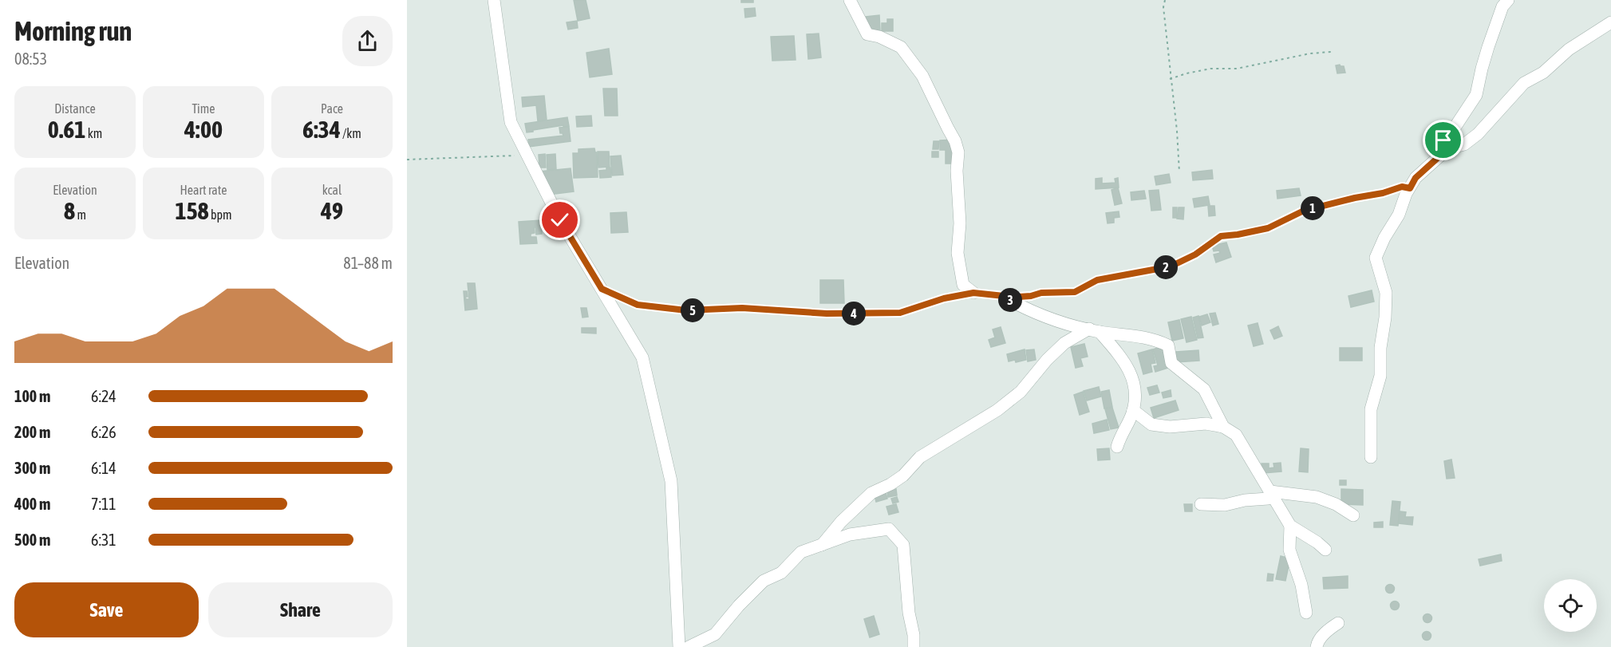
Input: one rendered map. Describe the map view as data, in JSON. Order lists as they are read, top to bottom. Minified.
{"page":{"heading":["Morning run","08:53"],"stats":[["Distance","0.61 km"],["Time","4:00"],["Pace","6:34 /km"],["Elevation","8 m"],["Heart rate","158 bpm"],["kcal","49"]],"pins":["1","2","3","5","4"],"chart":["Elevation","81–88 m"],"list":[{"name":"100 m","note":"6:24"},{"name":"200 m","note":"6:26"},{"name":"300 m","note":"6:14"},{"name":"400 m","note":"7:11"},{"name":"500 m","note":"6:31"}],"buttons":["Save","Share"]}}
